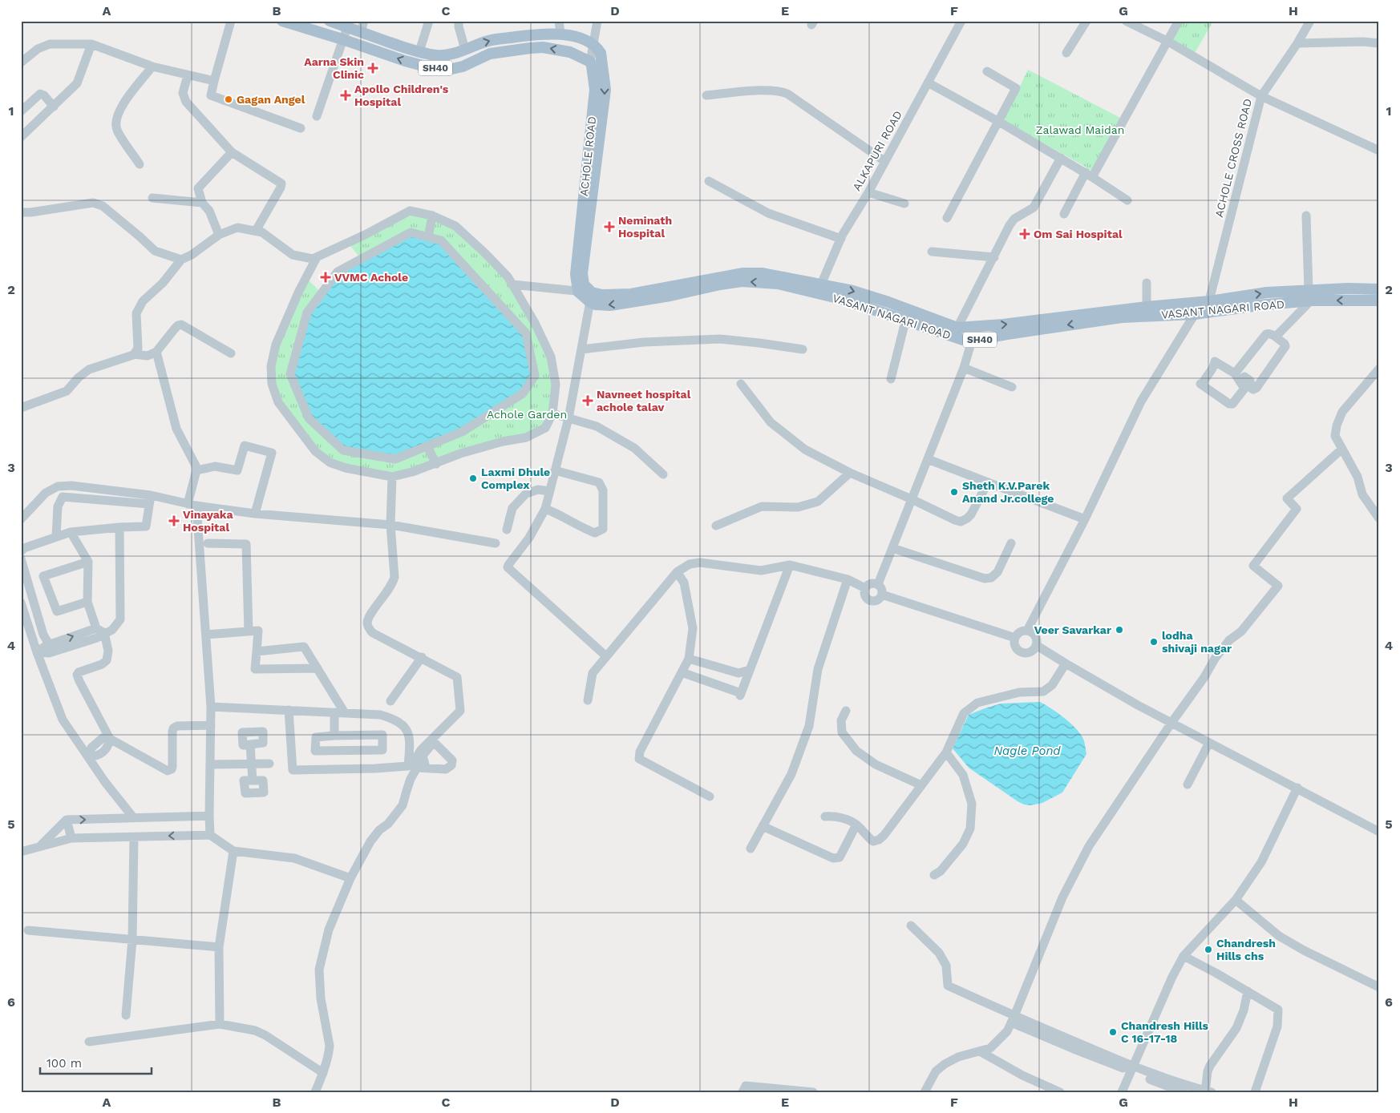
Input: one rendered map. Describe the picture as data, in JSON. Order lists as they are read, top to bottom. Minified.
{"streets":{"main road":["SH40","ACHOLE ROAD","VASANT NAGARI ROAD"],"street":["ALKAPURI ROAD","ACHOLE CROSS ROAD"]},"crossings":[["SH40","ACHOLE ROAD"],["ALKAPURI ROAD","VASANT NAGARI ROAD"],["ACHOLE ROAD","VASANT NAGARI ROAD"],["ACHOLE CROSS ROAD","VASANT NAGARI ROAD"]],"one_way":["ACHOLE ROAD"],"water":["Nagle Pond"],"parks":["Zalawad Maidan","Achole Garden"],"places":{"health":["Aarna Skin Clinic","Apollo Children's Hospital","Neminath Hospital","Om Sai Hospital","VVMC Achole","Navneet hospital achole talav","Vinayaka Hospital"],"other":["Gagan Angel","Laxmi Dhule Complex","Sheth K.V.Parek Anand Jr.college","Veer Savarkar","lodha shivaji nagar","Chandresh Hills chs","Chandresh Hills C 16-17-18"]},"scale_bar":"100 m","grid":{"columns":["A","B","C","D","E","F","G","H"],"rows":["1","2","3","4","5","6"]}}
